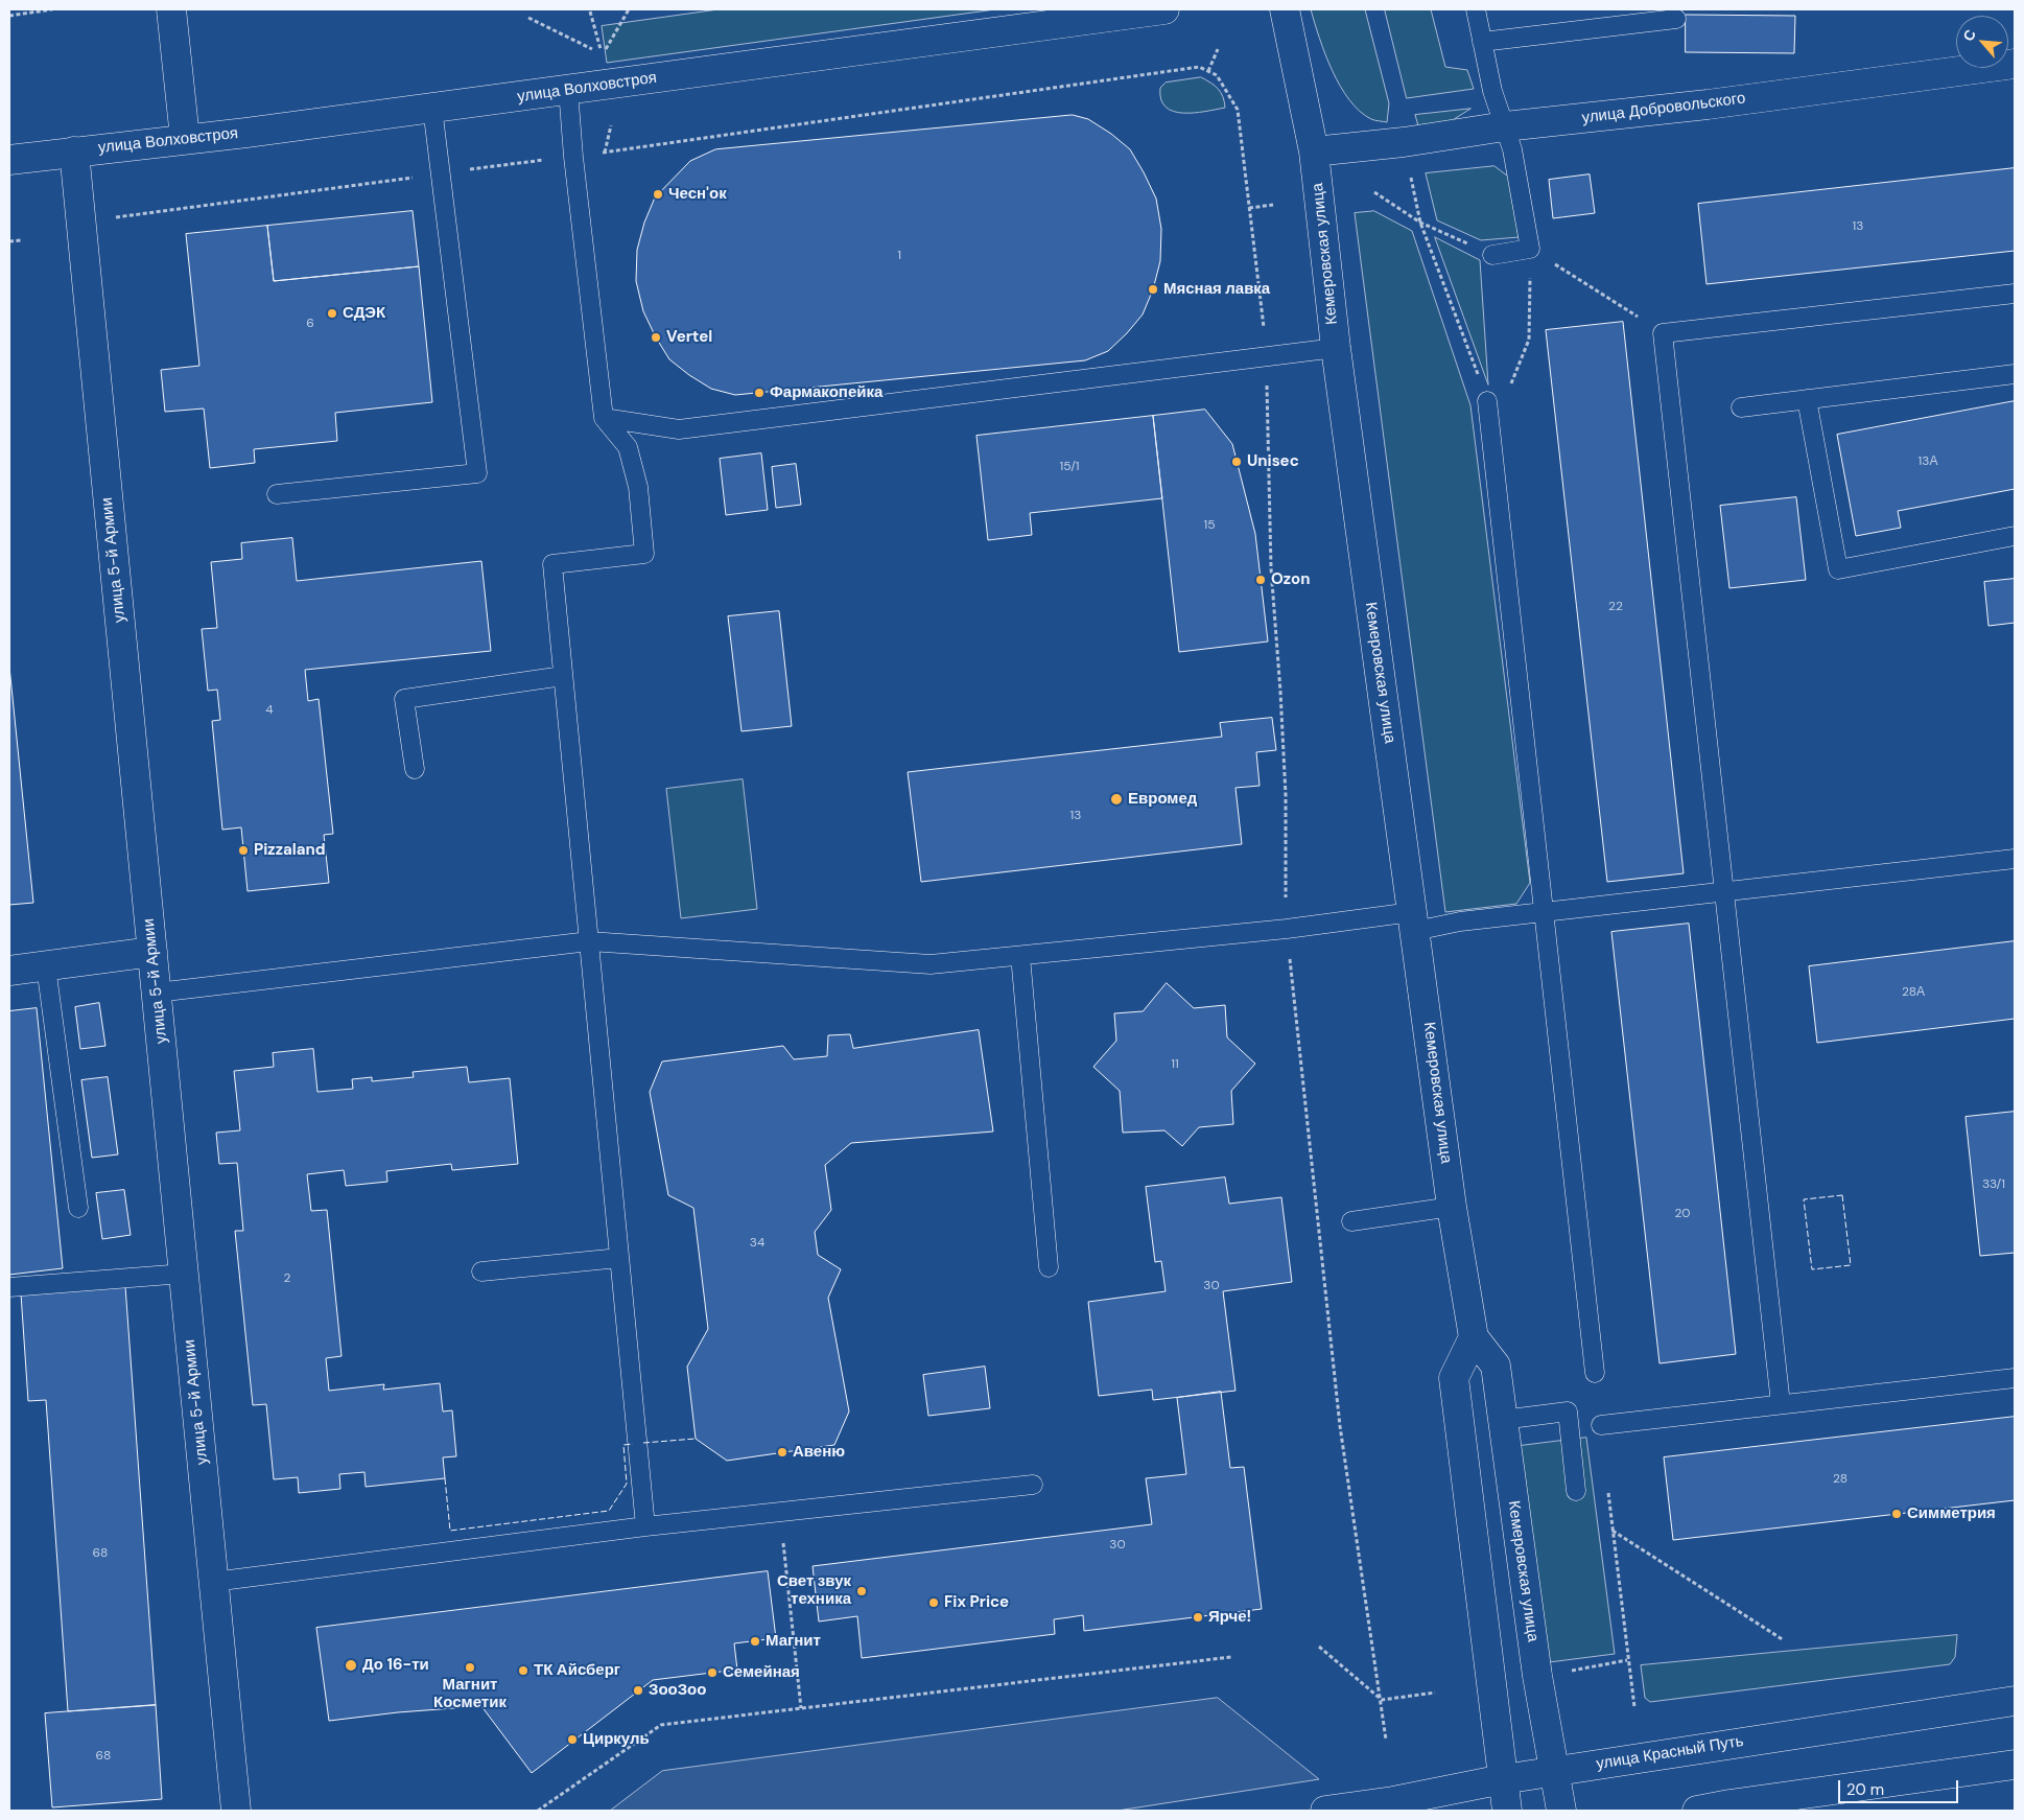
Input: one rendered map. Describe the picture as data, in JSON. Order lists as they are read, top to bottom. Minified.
{"streets":{"main road":["улица Волховстроя","улица Добровольского","Кемеровская улица","улица 5-й Армии","улица Красный Путь"]},"crossings":[["улица Волховстроя","улица 5-й Армии"],["улица Добровольского","Кемеровская улица"],["Кемеровская улица","улица Красный Путь"]],"places":["Чесн'ок","Мясная лавка","СДЭК","Vertel","Фармакопейка","Unisec","Ozon","Евромед","Pizzaland","Авеню","Симметрия","Свет звук техника","Fix Price","Ярче!","Магнит","До 16-ти","Магнит Косметик","ТК Айсберг","Семейная","ЗооЗоо","Циркуль"],"house_numbers":["13","1","6","13А","15/1","15","22","4","13","28А","11","33/1","20","34","2","30","28","30","68","68"],"scale_bar":"20 m","north":"top left"}
